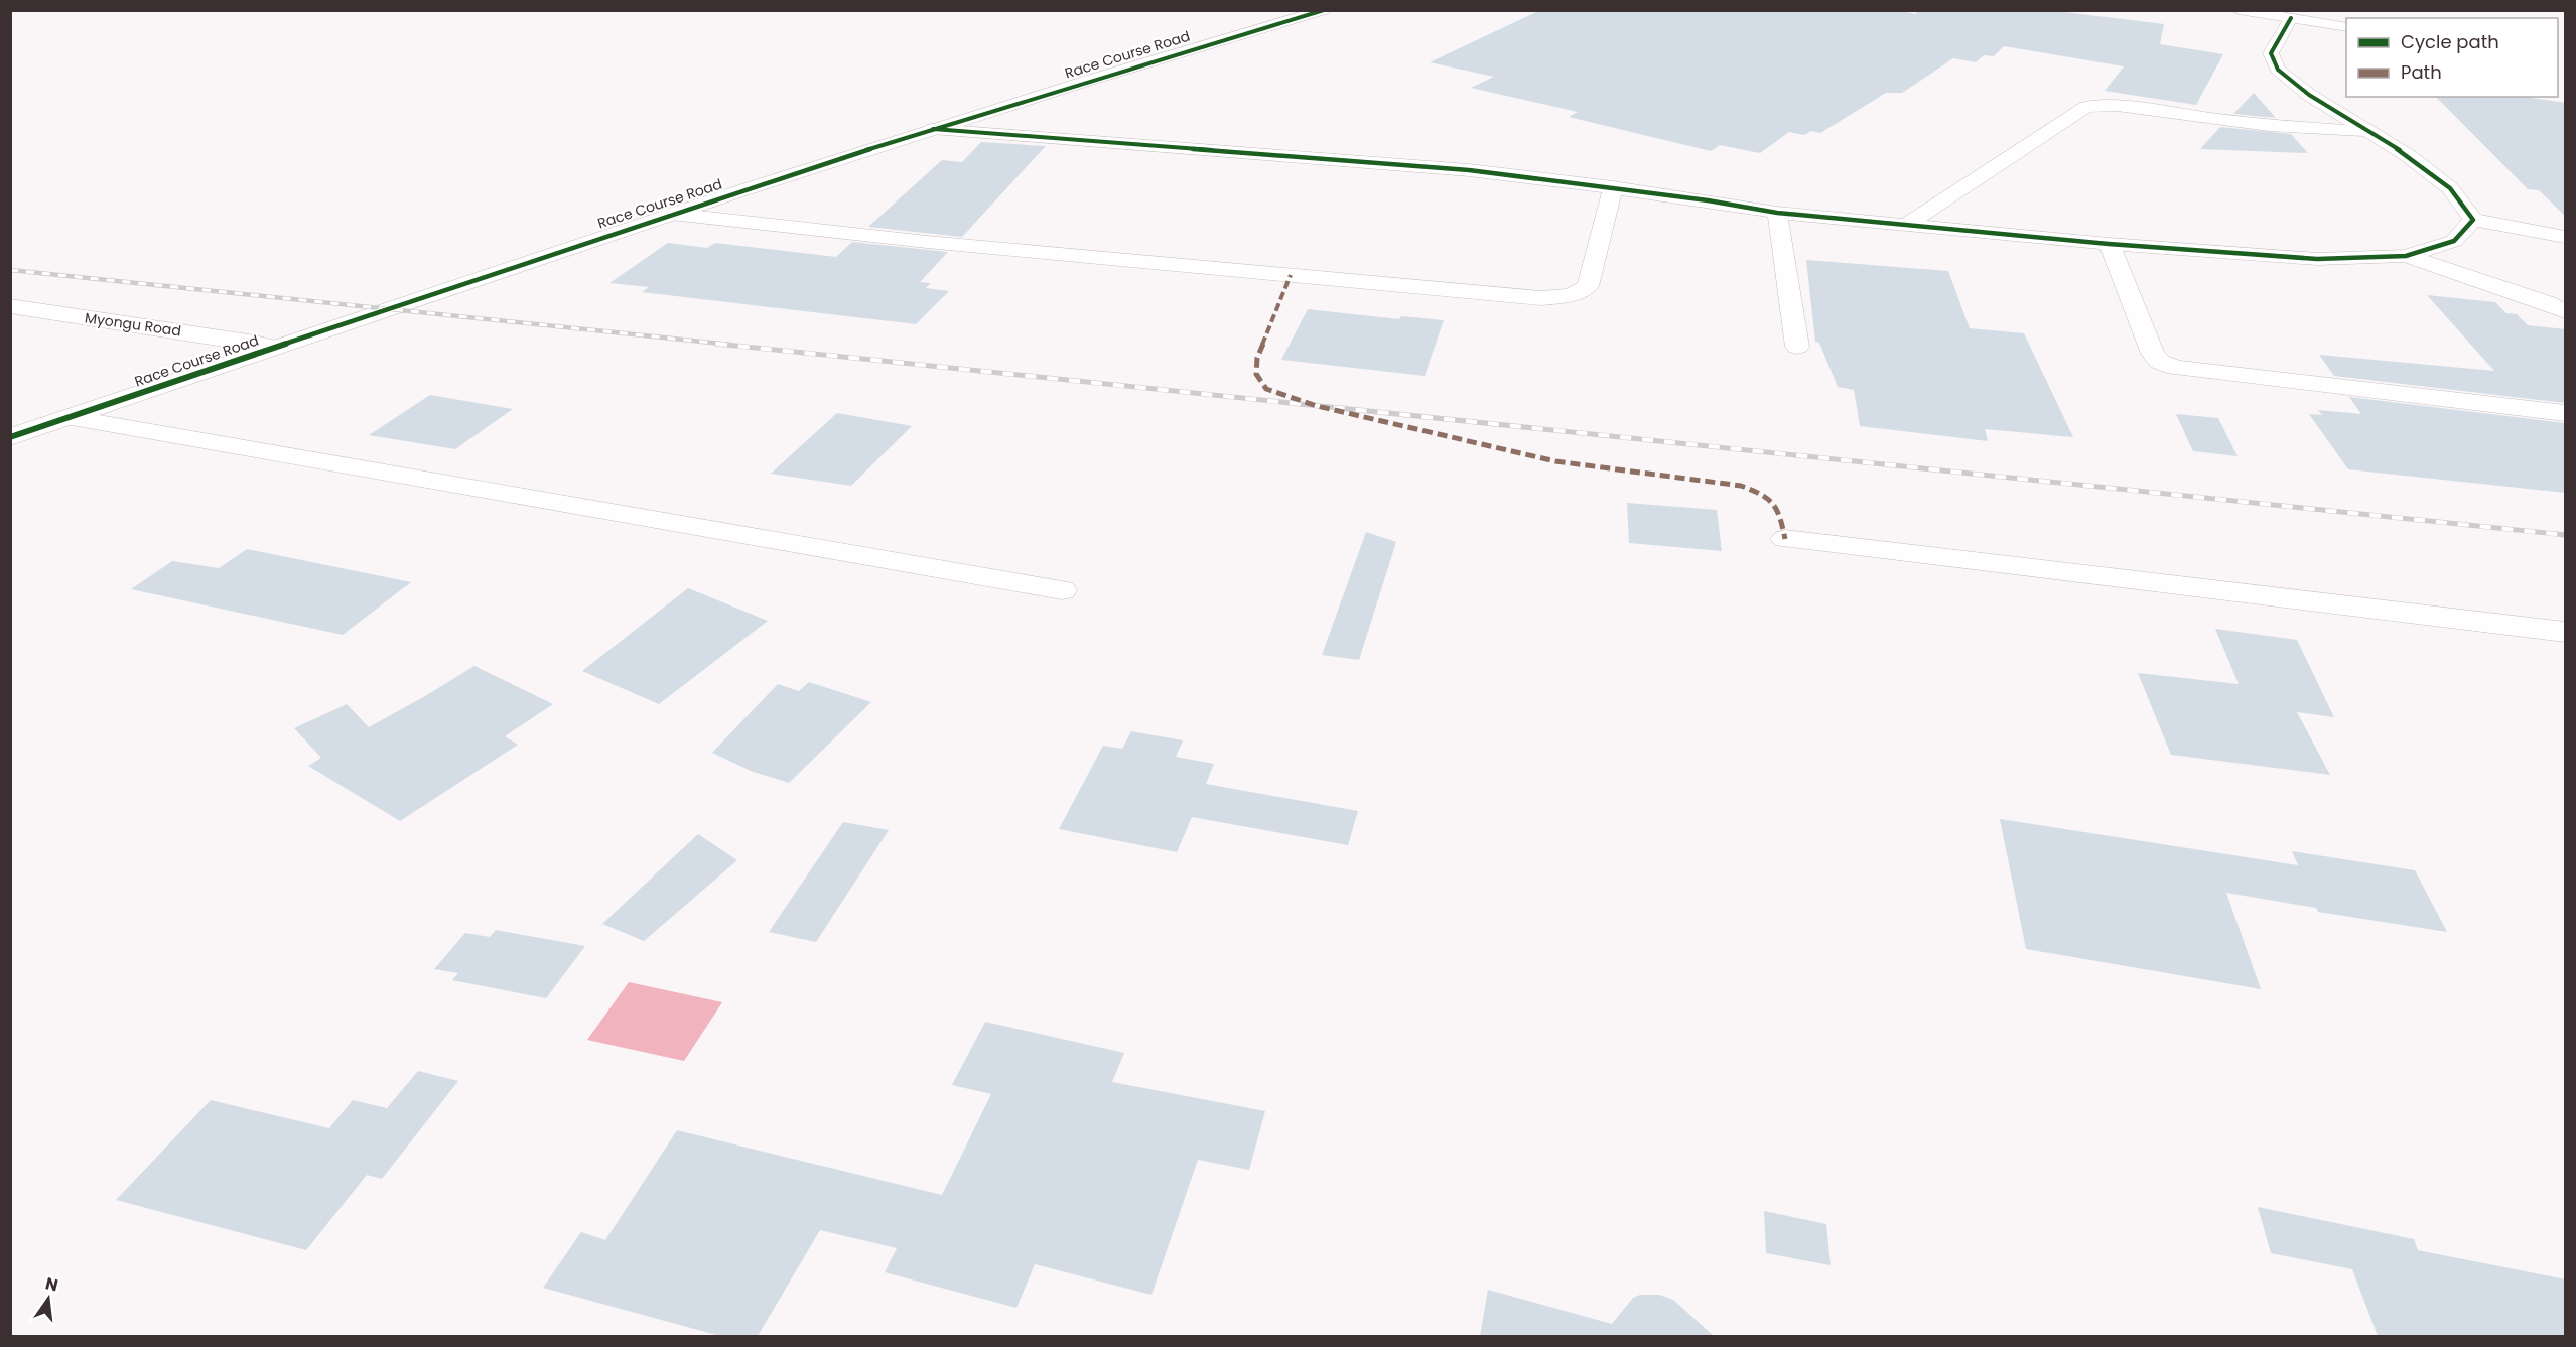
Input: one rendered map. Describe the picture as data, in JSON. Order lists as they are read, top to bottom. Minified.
{"streets":{"street":["Race Course Road","Myongu Road"]},"crossings":[["Race Course Road","Myongu Road"]],"legend":["Cycle path","Path"],"north":"top"}
